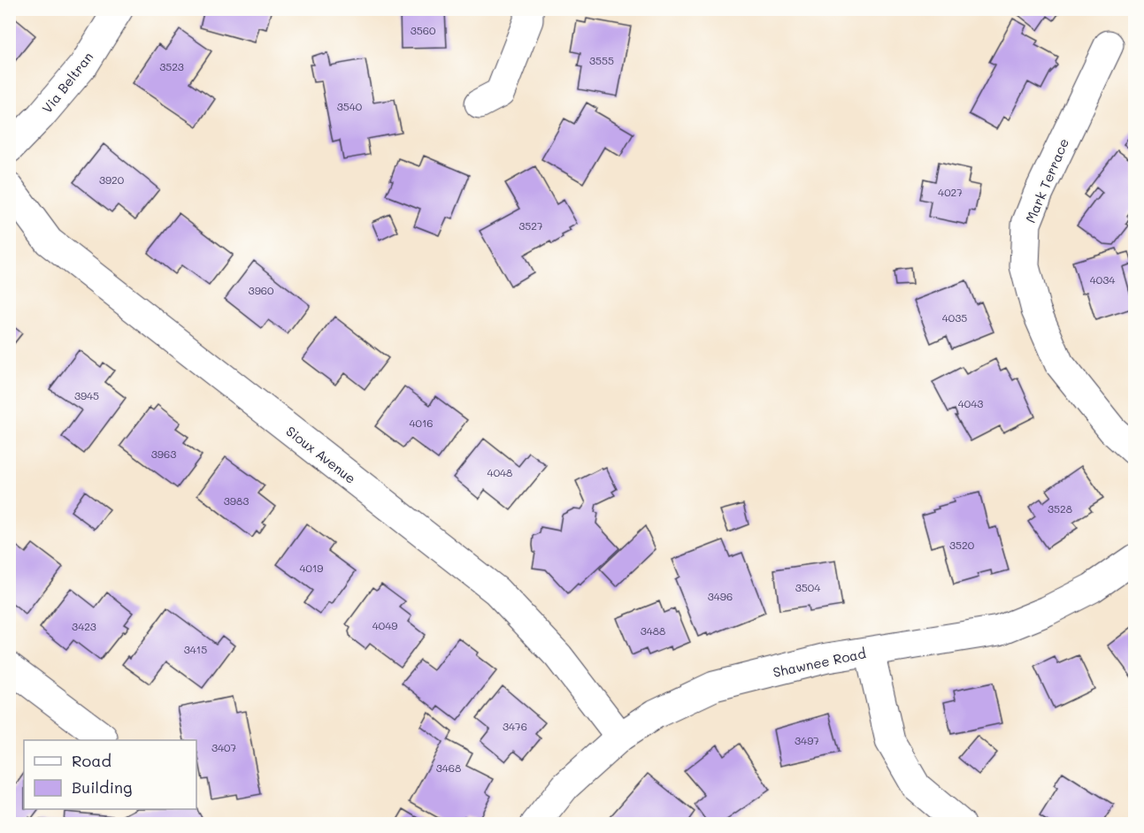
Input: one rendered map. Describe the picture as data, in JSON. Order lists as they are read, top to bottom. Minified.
{"streets":{"street":["Via Beltran","Mark Terrace","Sioux Avenue","Shawnee Road"]},"crossings":[["Sioux Avenue","Shawnee Road"]],"house_numbers":["3560","3555","3523","3540","3920","4027","3527","4034","3960","4035","3945","4043","4016","3963","4048","3983","3528","3520","4019","3504","3496","4049","3423","3488","3415","3476","3497","3407","3468"],"legend":["Road","Building"]}
